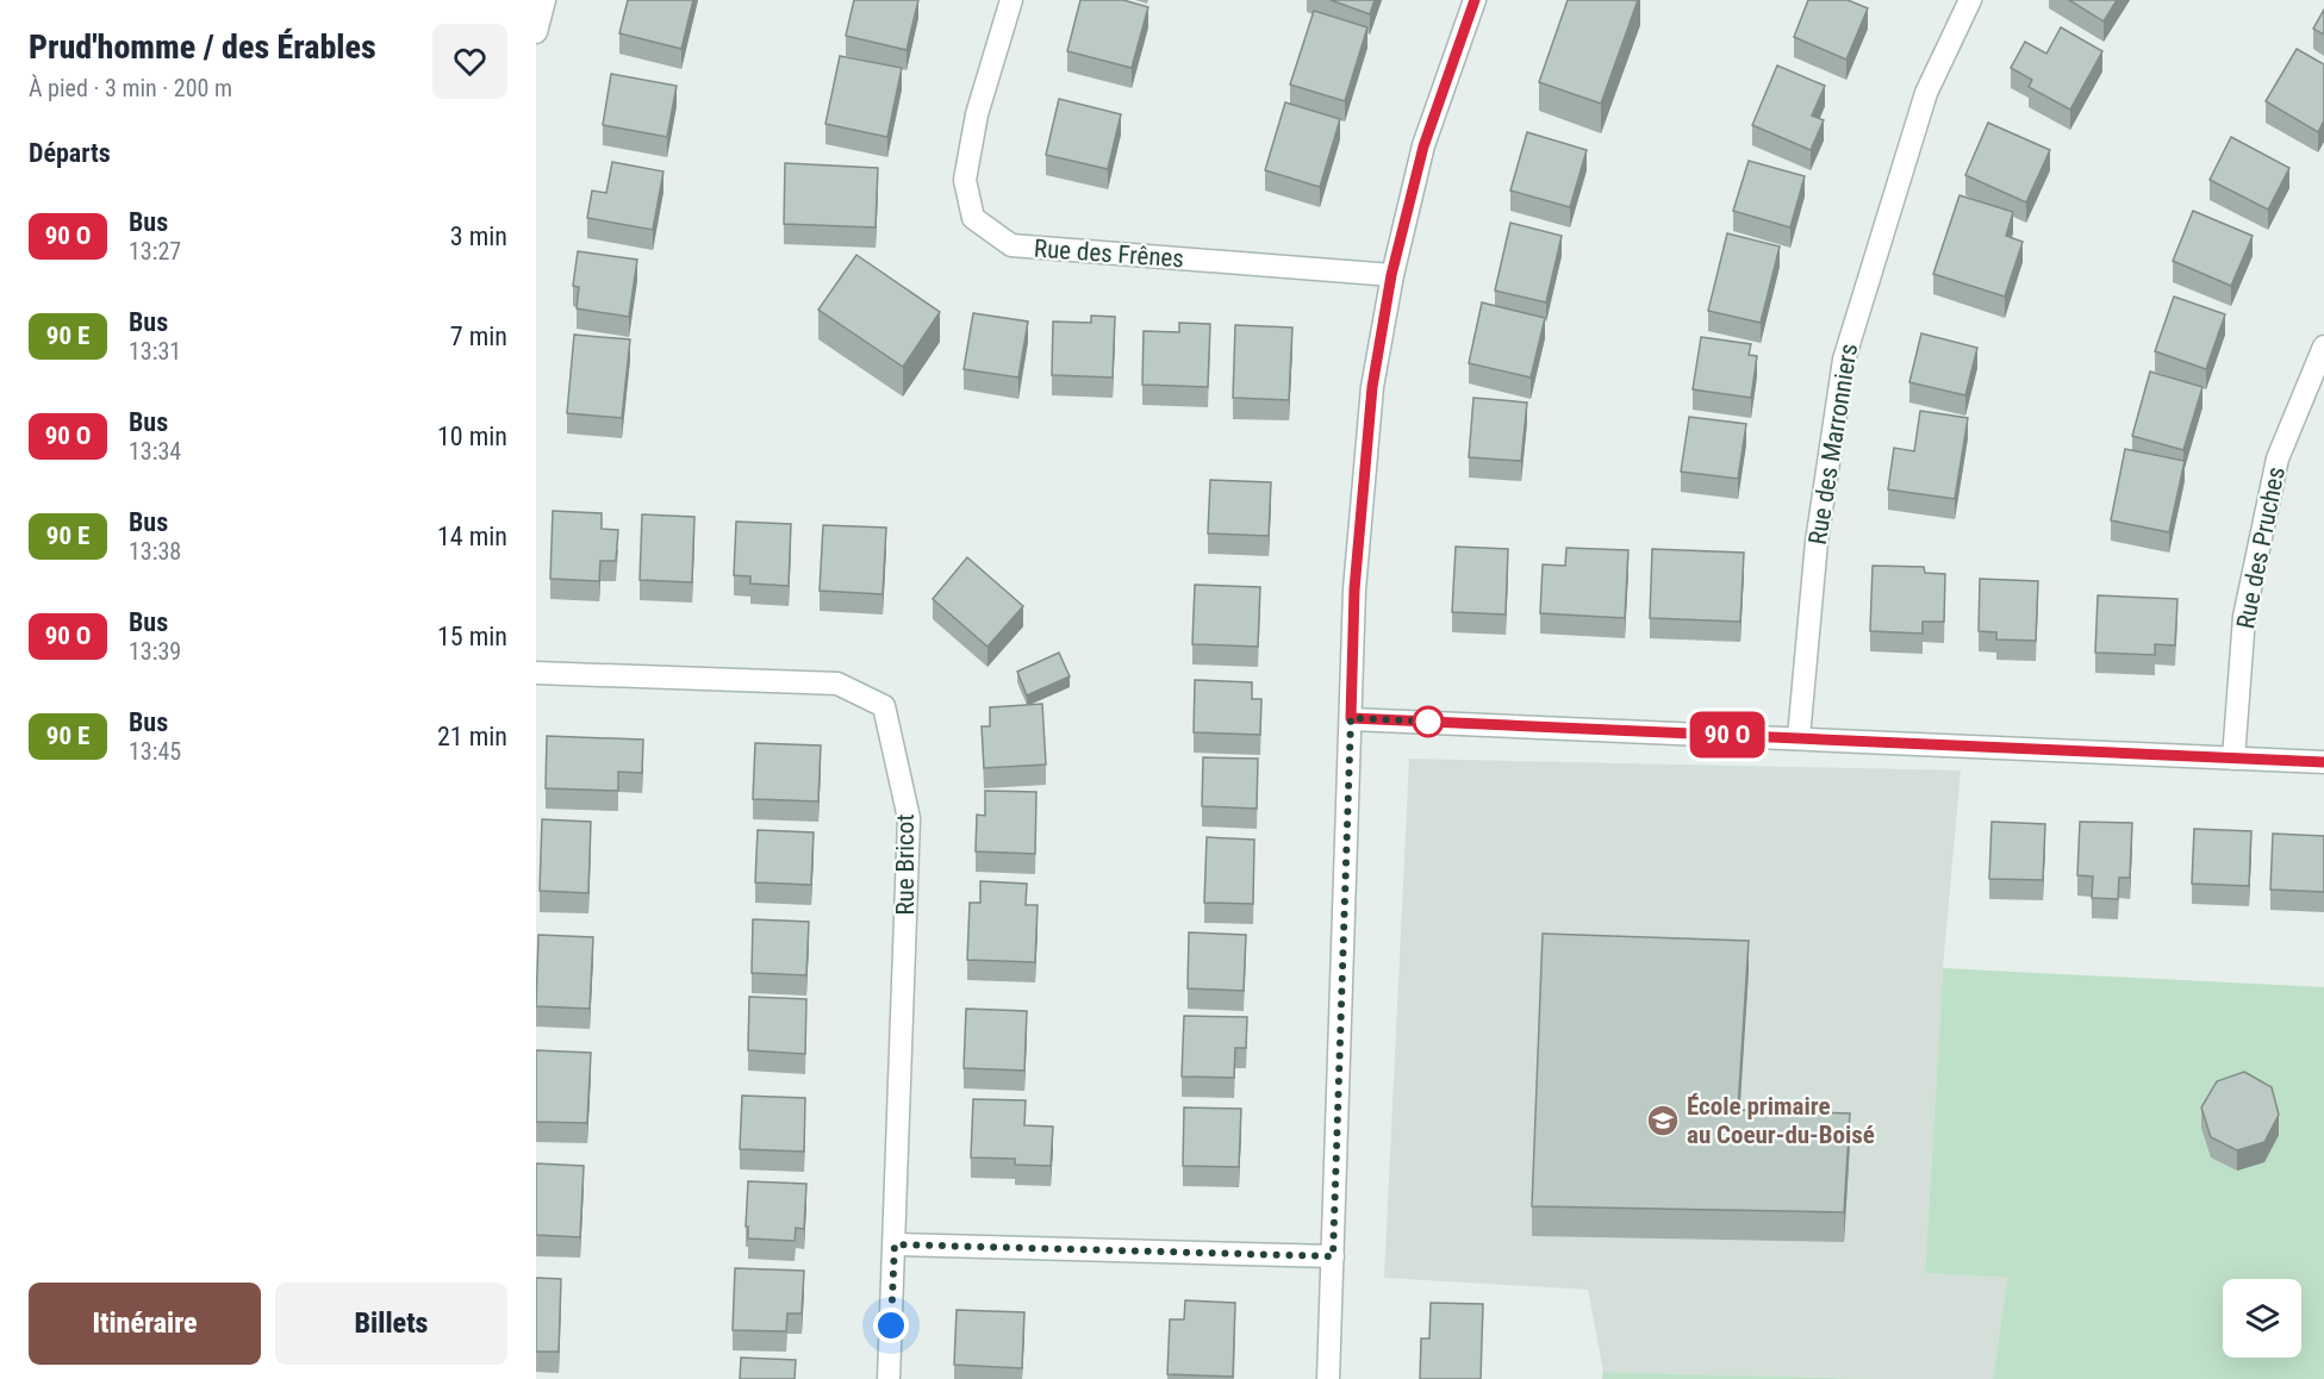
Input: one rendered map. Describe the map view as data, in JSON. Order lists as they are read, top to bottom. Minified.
{"streets":{"street":["Rue des Frênes","Rue des Marronniers","Rue des Pruches","Rue Bricot"]},"places":{"school or university":["École primaire au Coeur‑du‑Boisé"]},"page":{"heading":[["Prud'homme / des Érables","À pied · 3 min · 200 m"],"Départs"],"on_map":"90 O","list":[{"mark":"90 O","name":"Bus","note":"13:27","value":"3 min"},{"mark":"90 E","name":"Bus","note":"13:31","value":"7 min"},{"mark":"90 O","name":"Bus","note":"13:34","value":"10 min"},{"mark":"90 E","name":"Bus","note":"13:38","value":"14 min"},{"mark":"90 O","name":"Bus","note":"13:39","value":"15 min"},{"mark":"90 E","name":"Bus","note":"13:45","value":"21 min"}],"buttons":["Itinéraire","Billets"]}}
